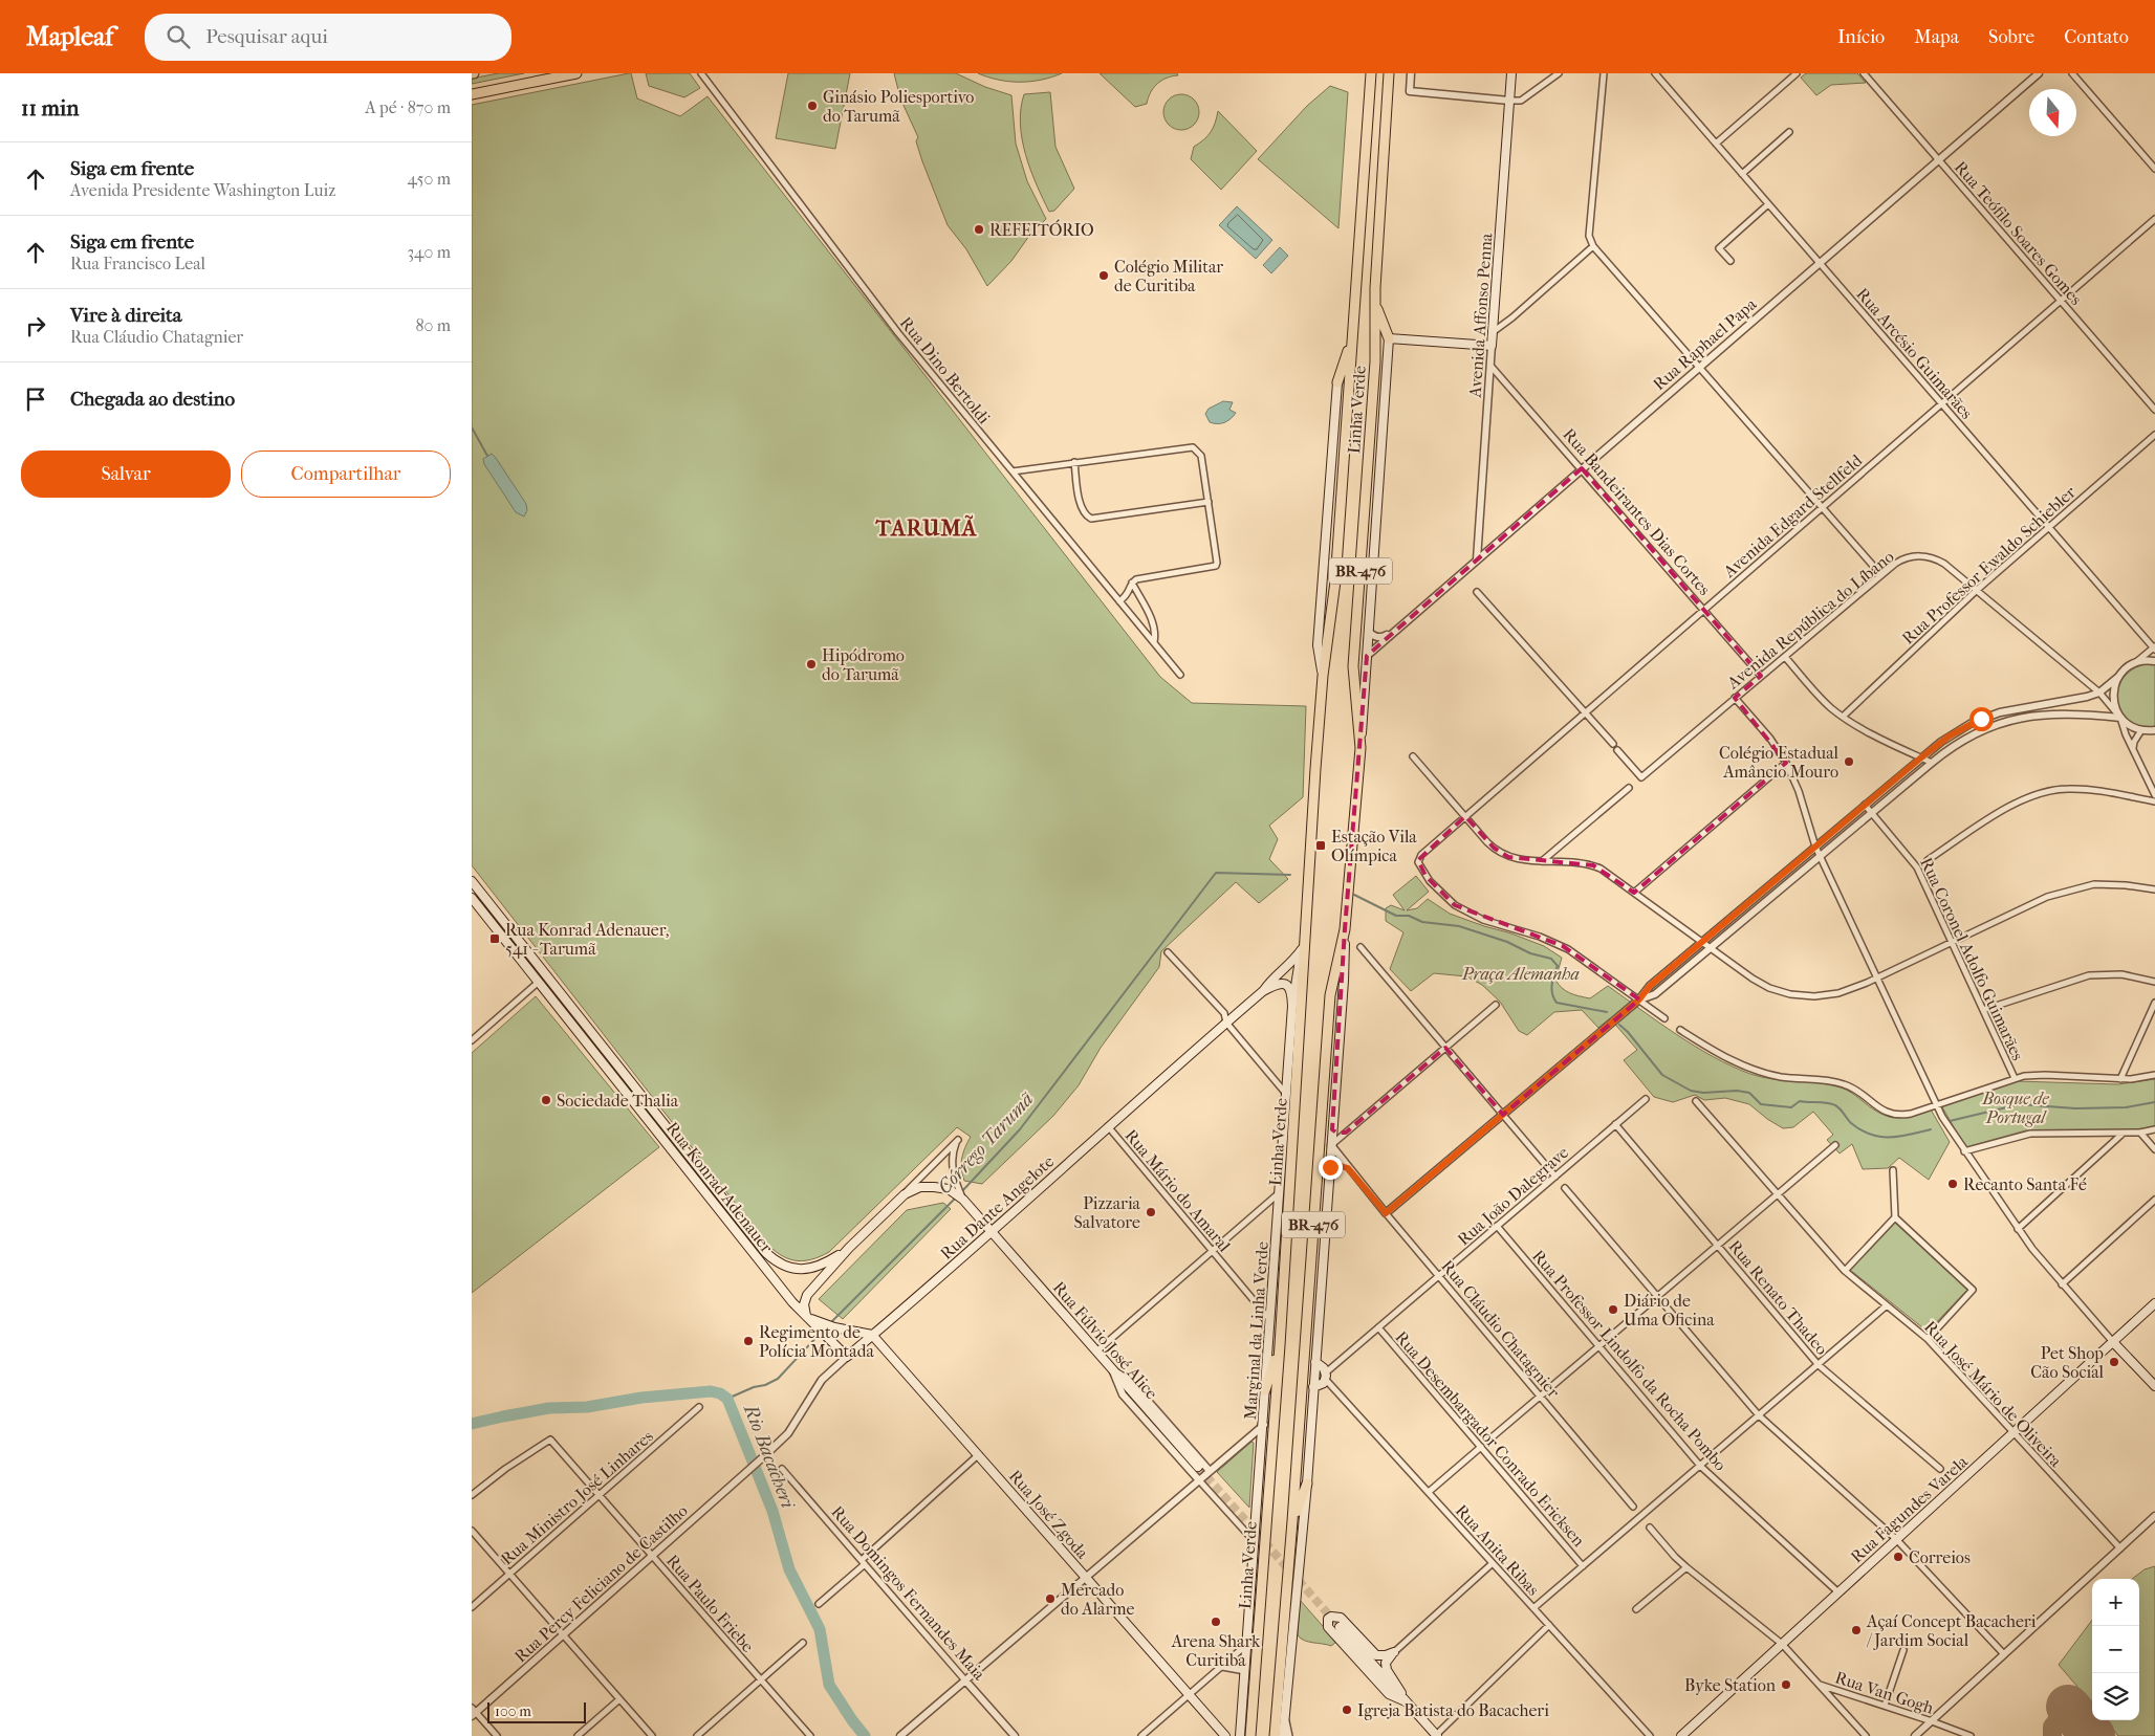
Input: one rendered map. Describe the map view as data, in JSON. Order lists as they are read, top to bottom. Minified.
{"streets":{"highway":["Linha Verde","BR-476"],"main road":["Avenida Affonso Penna","Rua Konrad Adenauer","Rua Dante Angelote","Marginal da Linha Verde","Rua Fúlvio José Alice","Rua Fagundes Varela","Rua José Zgoda"],"street":["Rua Teófilo Soares Gomes","Rua Raphael Papa","Rua Arcésio Guimarães","Rua Dino Bertoldi","Rua Bandeirantes Dias Cortes","Avenida Edgard Stellfeld","Rua Professor Ewaldo Schiebler","Avenida República do Líbano","Rua Coronel Adolfo Guimarães","Rua Mário do Amaral","Rua João Dalegrave","Rua Renato Thadeo","Rua Cláudio Chatagnier","Rua Professor Lindolfo da Rocha Pombo","Rua José Mário de Oliveira","Rua Desembargador Conrado Ericksen","Rua Ministro José Linhares","Rua Anita Ribas","Rua Percy Feliciano de Castilho","Rua Domingos Fernandes Maia","Rua Paulo Friebe","Rua Van Gogh"]},"crossings":[["Rua Teófilo Soares Gomes","Rua Raphael Papa"],["Rua Teófilo Soares Gomes","Avenida Edgard Stellfeld"],["Avenida Affonso Penna","Rua Raphael Papa"],["Avenida Affonso Penna","Rua Bandeirantes Dias Cortes"],["Rua Raphael Papa","Rua Arcésio Guimarães"],["Rua Raphael Papa","Linha Verde"],["Rua Raphael Papa","Rua Bandeirantes Dias Cortes"],["Rua Arcésio Guimarães","Avenida Edgard Stellfeld"],["Rua Arcésio Guimarães","Rua Professor Ewaldo Schiebler"],["Linha Verde","Marginal da Linha Verde"],["Rua Bandeirantes Dias Cortes","Avenida Edgard Stellfeld"],["Rua Bandeirantes Dias Cortes","Avenida República do Líbano"],["Rua Professor Ewaldo Schiebler","Avenida República do Líbano"],["Rua Mário do Amaral","Rua Dante Angelote"],["Rua Mário do Amaral","Marginal da Linha Verde"],["Rua João Dalegrave","Rua Renato Thadeo"],["Rua João Dalegrave","Rua Cláudio Chatagnier"],["Rua João Dalegrave","Rua Professor Lindolfo da Rocha Pombo"],["Rua João Dalegrave","Rua Desembargador Conrado Ericksen"],["Rua João Dalegrave","Rua Anita Ribas"],["Rua Dante Angelote","Marginal da Linha Verde"],["Rua Dante Angelote","Rua Fúlvio José Alice"],["Rua Dante Angelote","Rua José Zgoda"],["Rua Dante Angelote","Rua Percy Feliciano de Castilho"],["Rua Professor Lindolfo da Rocha Pombo","Rua Fagundes Varela"],["Rua José Mário de Oliveira","Rua Fagundes Varela"],["Rua Ministro José Linhares","Rua Paulo Friebe"],["Rua Percy Feliciano de Castilho","Rua Paulo Friebe"]],"districts":["TARUMÃ"],"water":["Córrego Tarumã","Rio Bacacheri"],"parks":["Praça Alemanha","Bosque de Portugal"],"places":{"other":["Ginásio Poliesportivo do Tarumã","REFEITÓRIO","Colégio Militar de Curitiba","Hipódromo do Tarumã","Colégio Estadual Amâncio Mouro","Sociedade Thalia","Recanto Santa Fé","Pizzaria Salvatore","Diário de Uma Oficina","Regimento de Polícia Montada","Pet Shop Cão Social","Correios","Mercado do Alarme","Arena Shark Curitiba","Açaí Concept Bacacheri / Jardim Social","Byke Station","Igreja Batista do Bacacheri"],"transit":["Estação Vila Olímpica","Rua Konrad Adenauer, 541 - Tarumã"]},"scale_bar":"100 m","north":"bottom","page":{"header":"Mapleaf","search":"Pesquisar aqui","nav":["Início","Mapa","Sobre","Contato"],"heading":["11 min","A pé · 870 m"],"list":[["Siga em frente","Avenida Presidente Washington Luiz","450 m"],["Siga em frente","Rua Francisco Leal","340 m"],["Vire à direita","Rua Cláudio Chatagnier","80 m"],"Chegada ao destino"],"buttons":["Salvar","Compartilhar"],"map_buttons":["+","−"],"scale":"100 m"}}
